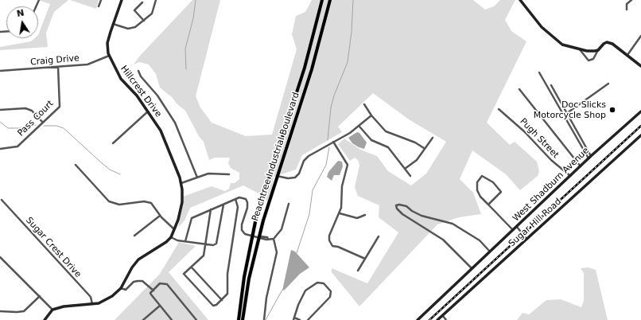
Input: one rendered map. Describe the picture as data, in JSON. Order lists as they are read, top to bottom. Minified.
{"streets":{"main road":["Peachtree Industrial Boulevard"],"street":["Craig Drive","Hillcrest Drive","Pass Court","Pugh Street","West Shadburn Avenue","Sugar Hill Road","Sugar Crest Drive"]},"crossings":[["Craig Drive","Hillcrest Drive"],["Craig Drive","Pass Court"],["Hillcrest Drive","Sugar Crest Drive"],["Pugh Street","West Shadburn Avenue"]],"places":["Doc Slicks Motorcycle Shop"],"north":"top"}
